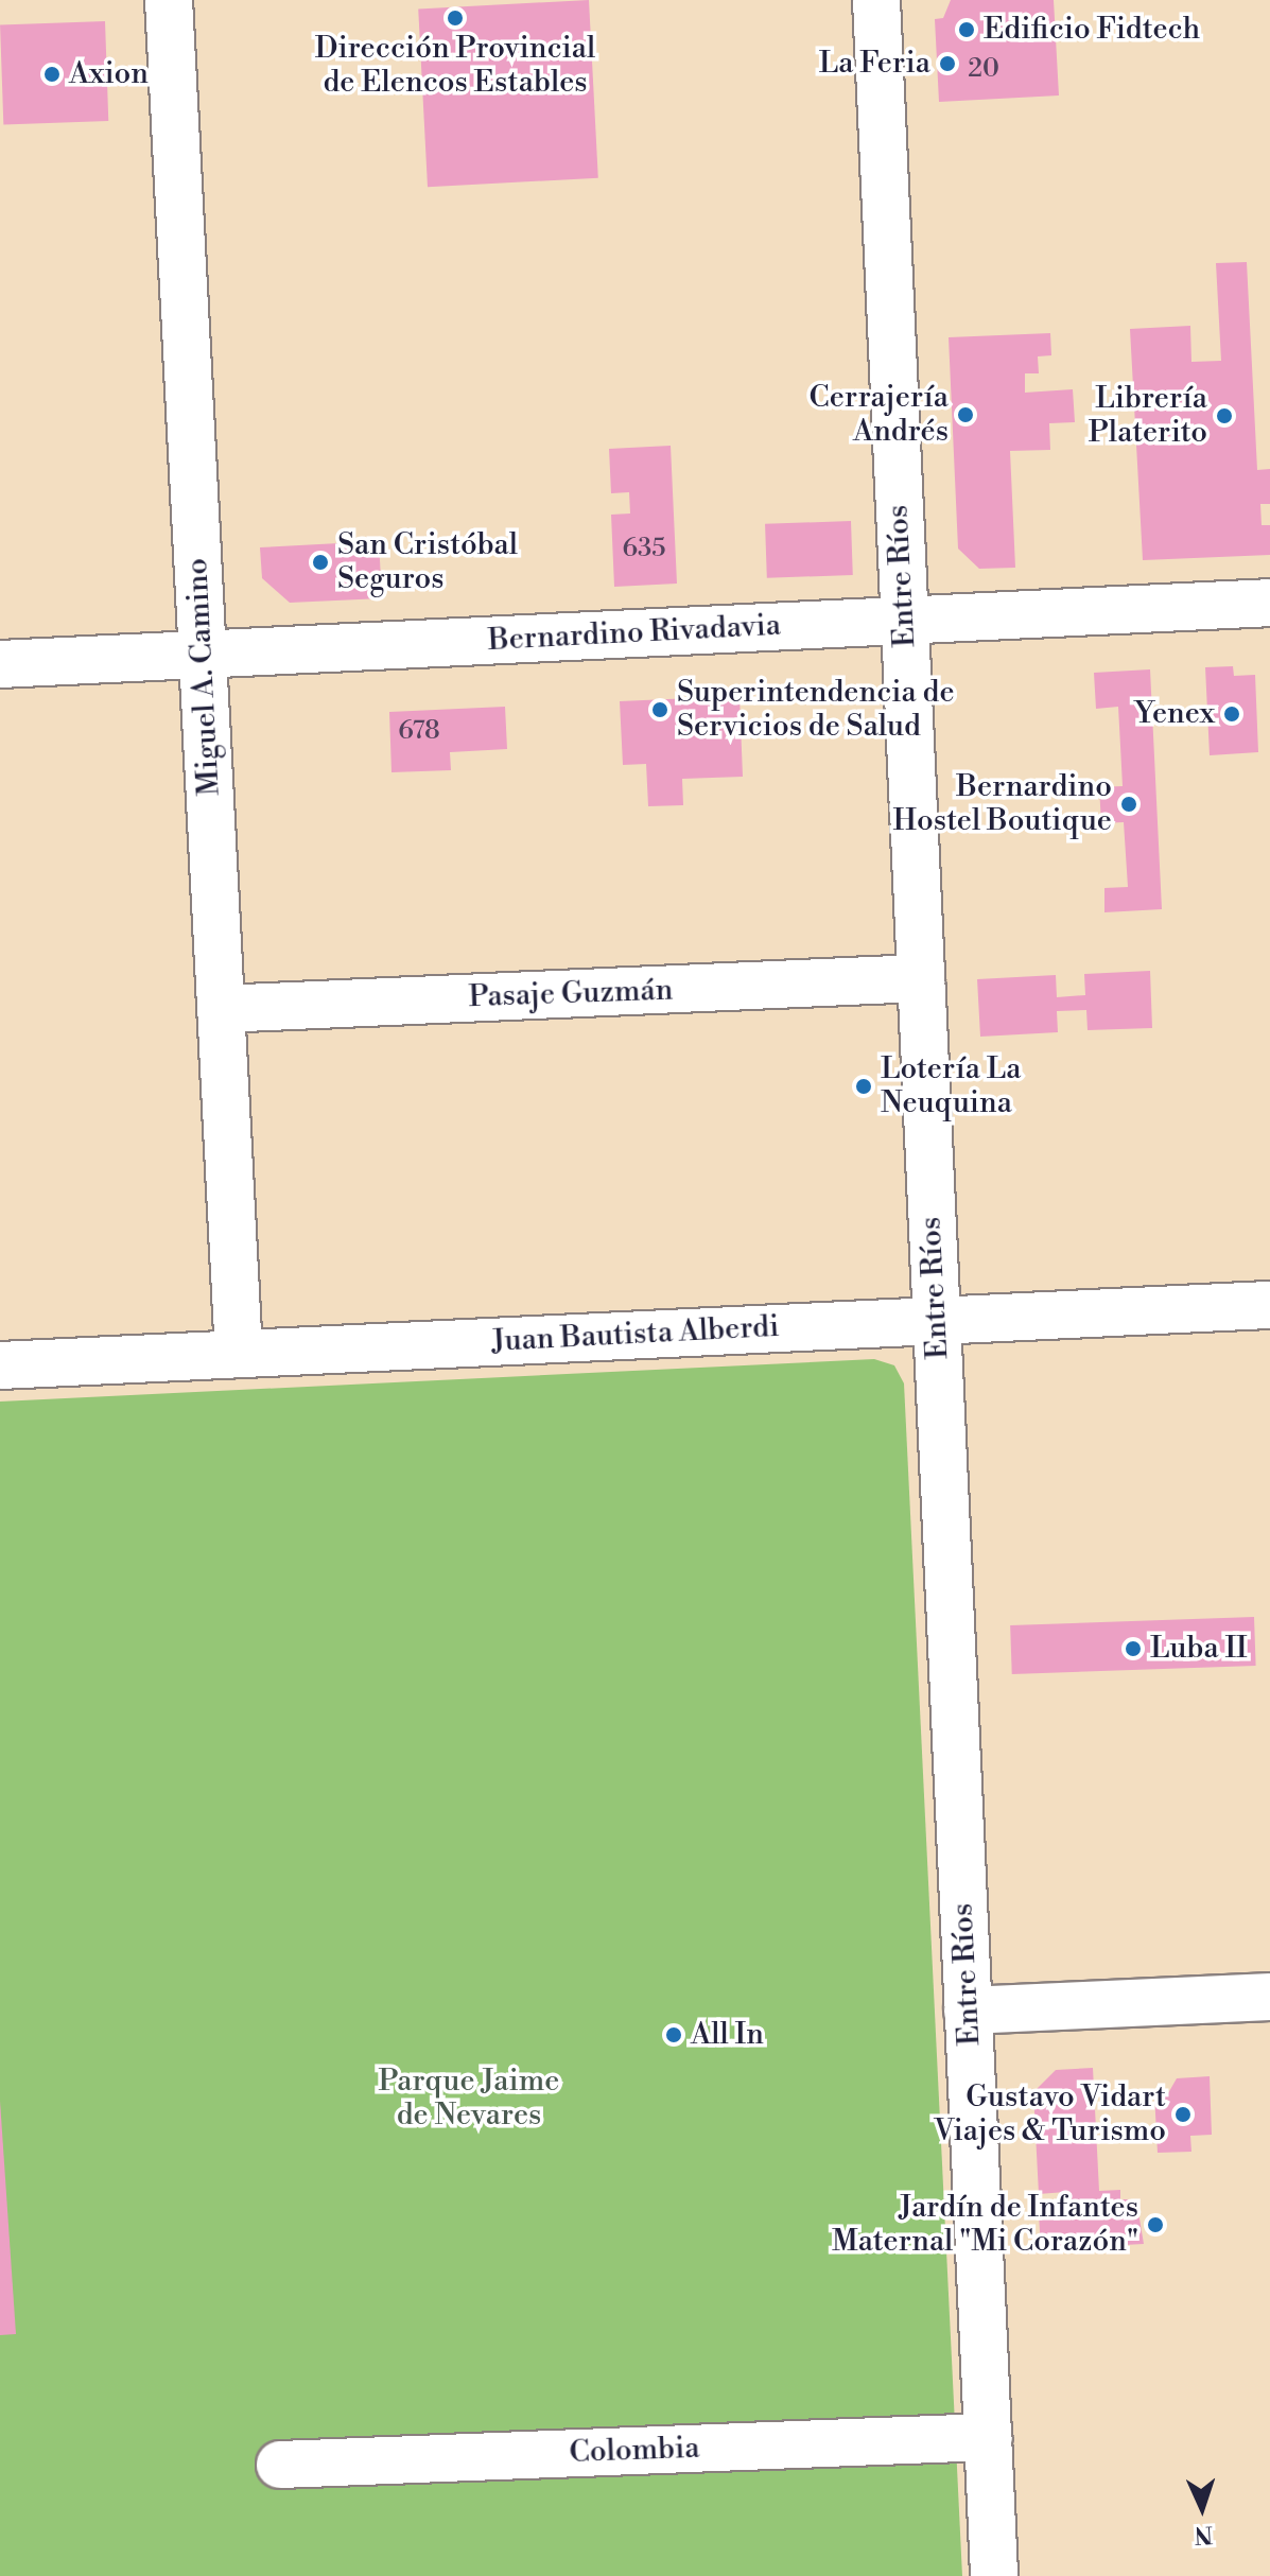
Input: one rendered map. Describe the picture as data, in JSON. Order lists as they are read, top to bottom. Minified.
{"streets":{"street":["Entre Ríos","Bernardino Rivadavia","Miguel A. Camino","Pasaje Guzmán","Juan Bautista Alberdi","Colombia"]},"crossings":[["Entre Ríos","Bernardino Rivadavia"],["Entre Ríos","Pasaje Guzmán"],["Entre Ríos","Juan Bautista Alberdi"],["Entre Ríos","Colombia"],["Bernardino Rivadavia","Miguel A. Camino"],["Miguel A. Camino","Pasaje Guzmán"],["Miguel A. Camino","Juan Bautista Alberdi"]],"parks":["Parque Jaime de Nevares"],"places":["Dirección Provincial de Elencos Estables","Edificio Fidtech","La Feria","Axion","Cerrajería Andrés","Librería Platerito","San Cristóbal Seguros","Superintendencia de Servicios de Salud","Yenex","Bernardino Hostel Boutique","Lotería La Neuquina","Luba II","All In","Gustavo Vidart Viajes & Turismo","Jardín de Infantes Maternal \"Mi Corazón\""],"house_numbers":["20","635","678"],"north":"bottom"}
